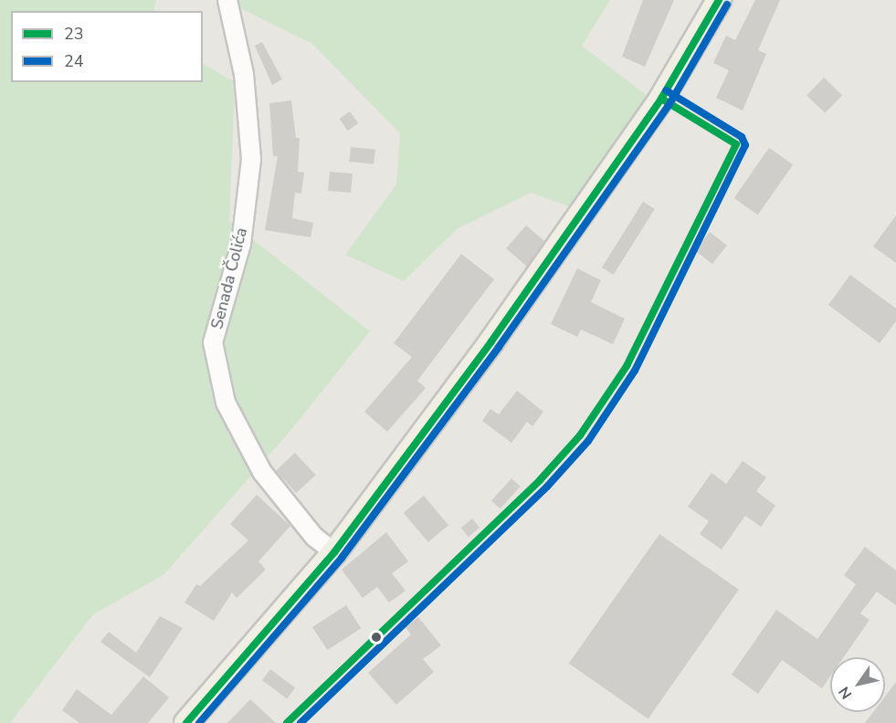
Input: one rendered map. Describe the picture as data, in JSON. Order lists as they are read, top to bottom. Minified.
{"streets":{"street":["Senada Čolića"]},"lines":["transit line 23","transit line 24"],"legend":["23","24"],"north":"bottom left"}
